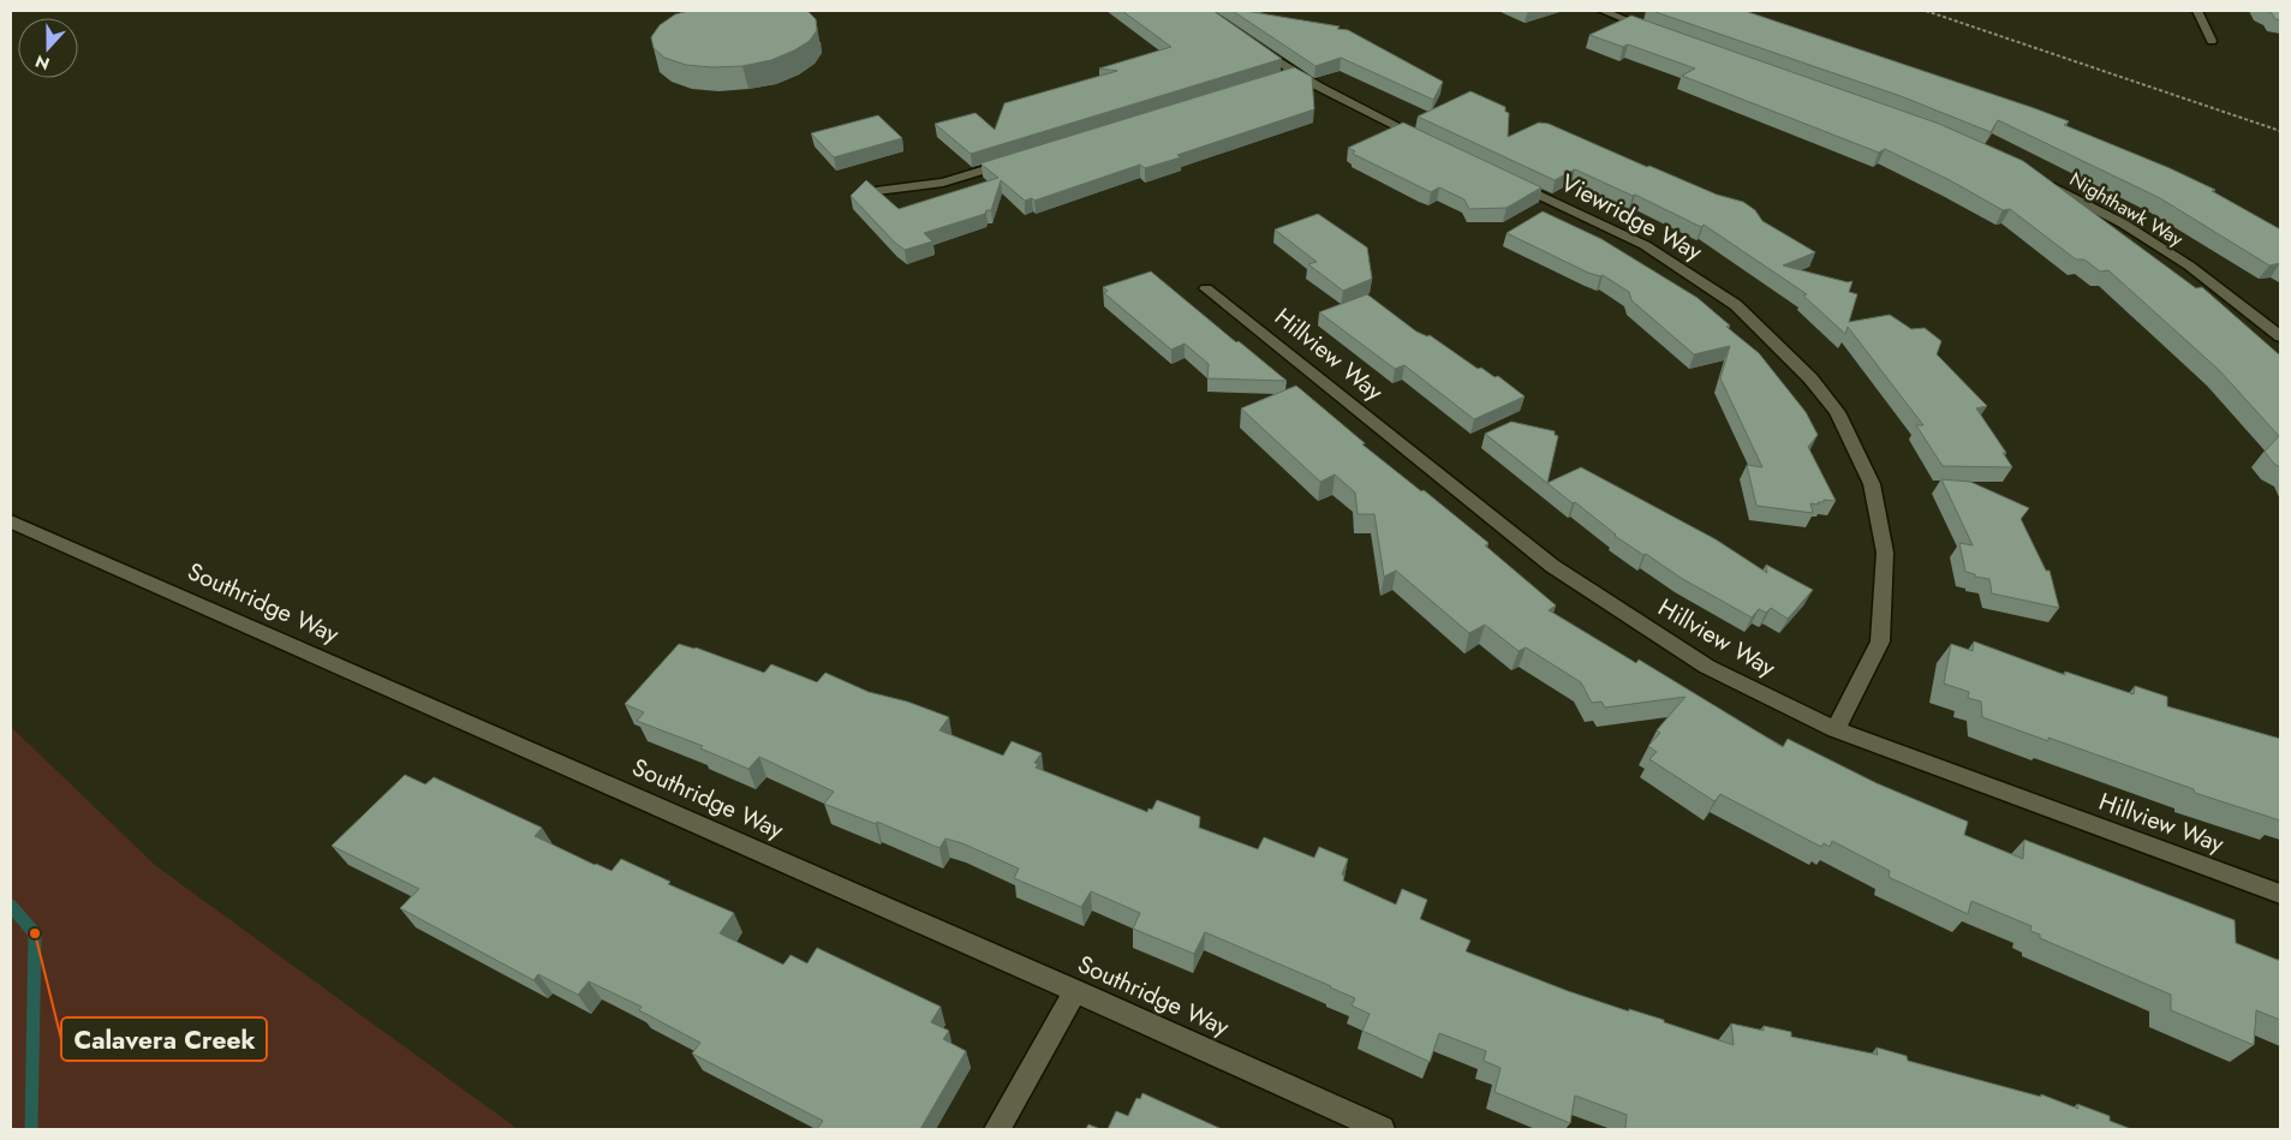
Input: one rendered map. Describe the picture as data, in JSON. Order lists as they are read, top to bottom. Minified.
{"streets":{"street":["Nighthawk Way","Viewridge Way","Hillview Way","Southridge Way"]},"crossings":[["Viewridge Way","Hillview Way"]],"places":["Calavera Creek"],"north":"bottom"}
